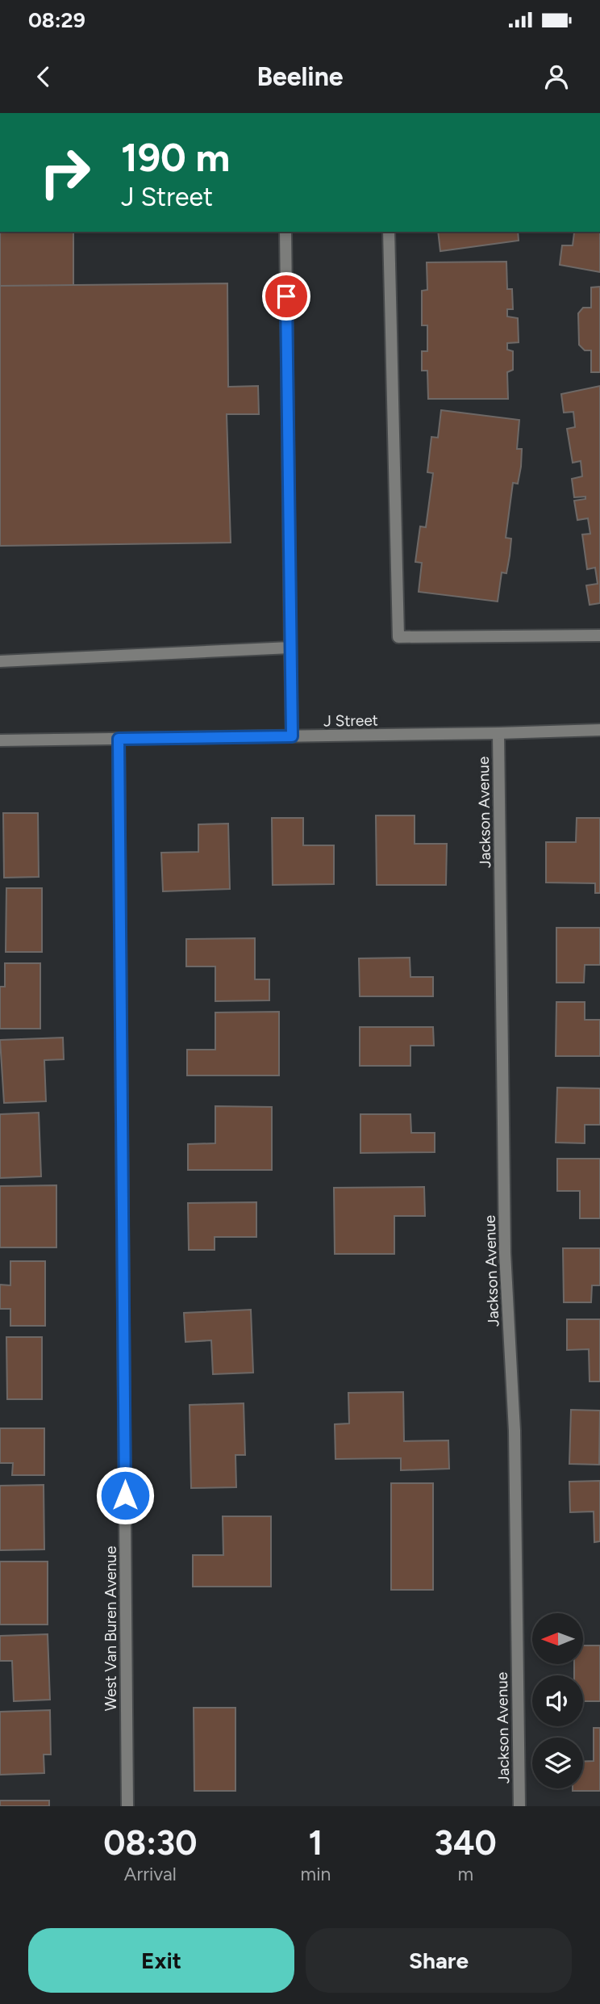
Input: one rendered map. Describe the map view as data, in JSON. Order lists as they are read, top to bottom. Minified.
{"streets":{"street":["J Street","Jackson Avenue","West Van Buren Avenue"]},"crossings":[["J Street","Jackson Avenue"],["J Street","West Van Buren Avenue"]],"north":"left","page":{"status":"08:29","header":"Beeline","turn":["190 m","J Street"],"eta":["08:30","Arrival","1","min","340","m"],"buttons":["Exit","Share"]}}
